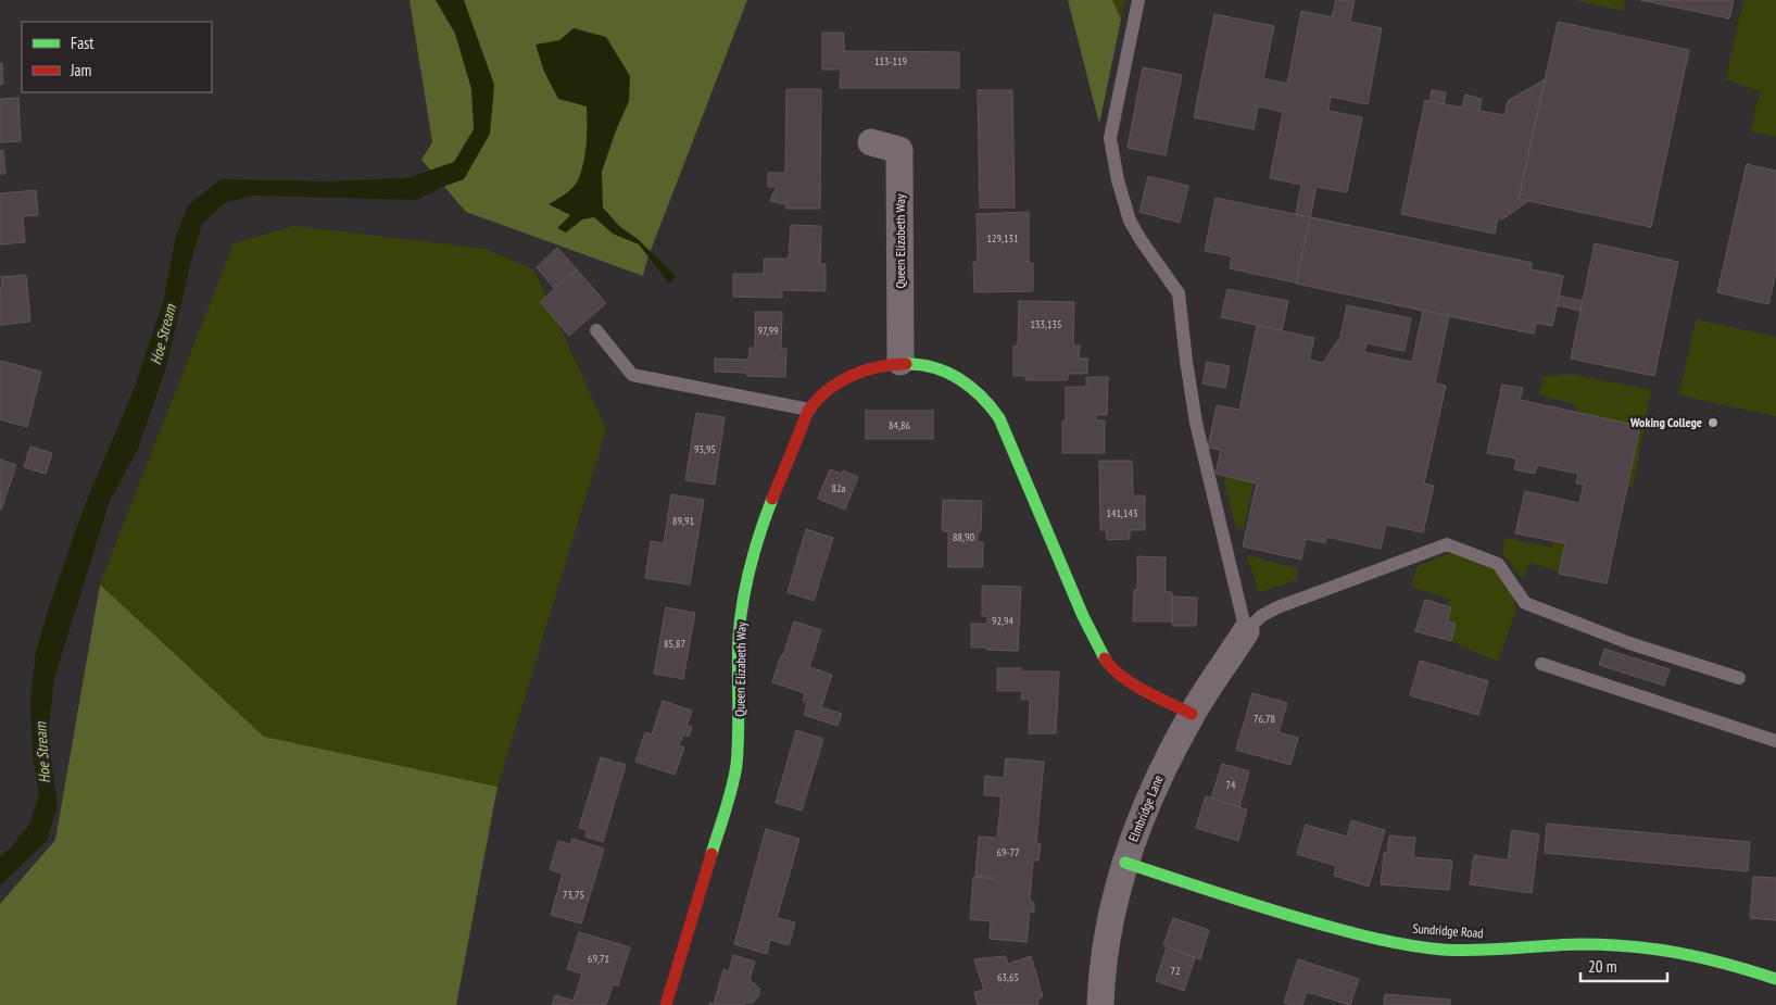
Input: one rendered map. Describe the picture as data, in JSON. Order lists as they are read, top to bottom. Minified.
{"streets":{"street":["Queen Elizabeth Way","Elmbridge Lane","Sundridge Road"]},"crossings":[["Queen Elizabeth Way","Elmbridge Lane"],["Elmbridge Lane","Sundridge Road"]],"water":["Hoe Stream"],"places":["Woking College"],"house_numbers":["113-119","129,131","133,135","97,99","84,86","93,95","82a","141,143","89,91","88,90","92,94","85,87","76,78","74","69-77","73,75","69,71","72","63,65"],"legend":["Fast","Jam"],"scale_bar":"20 m"}
